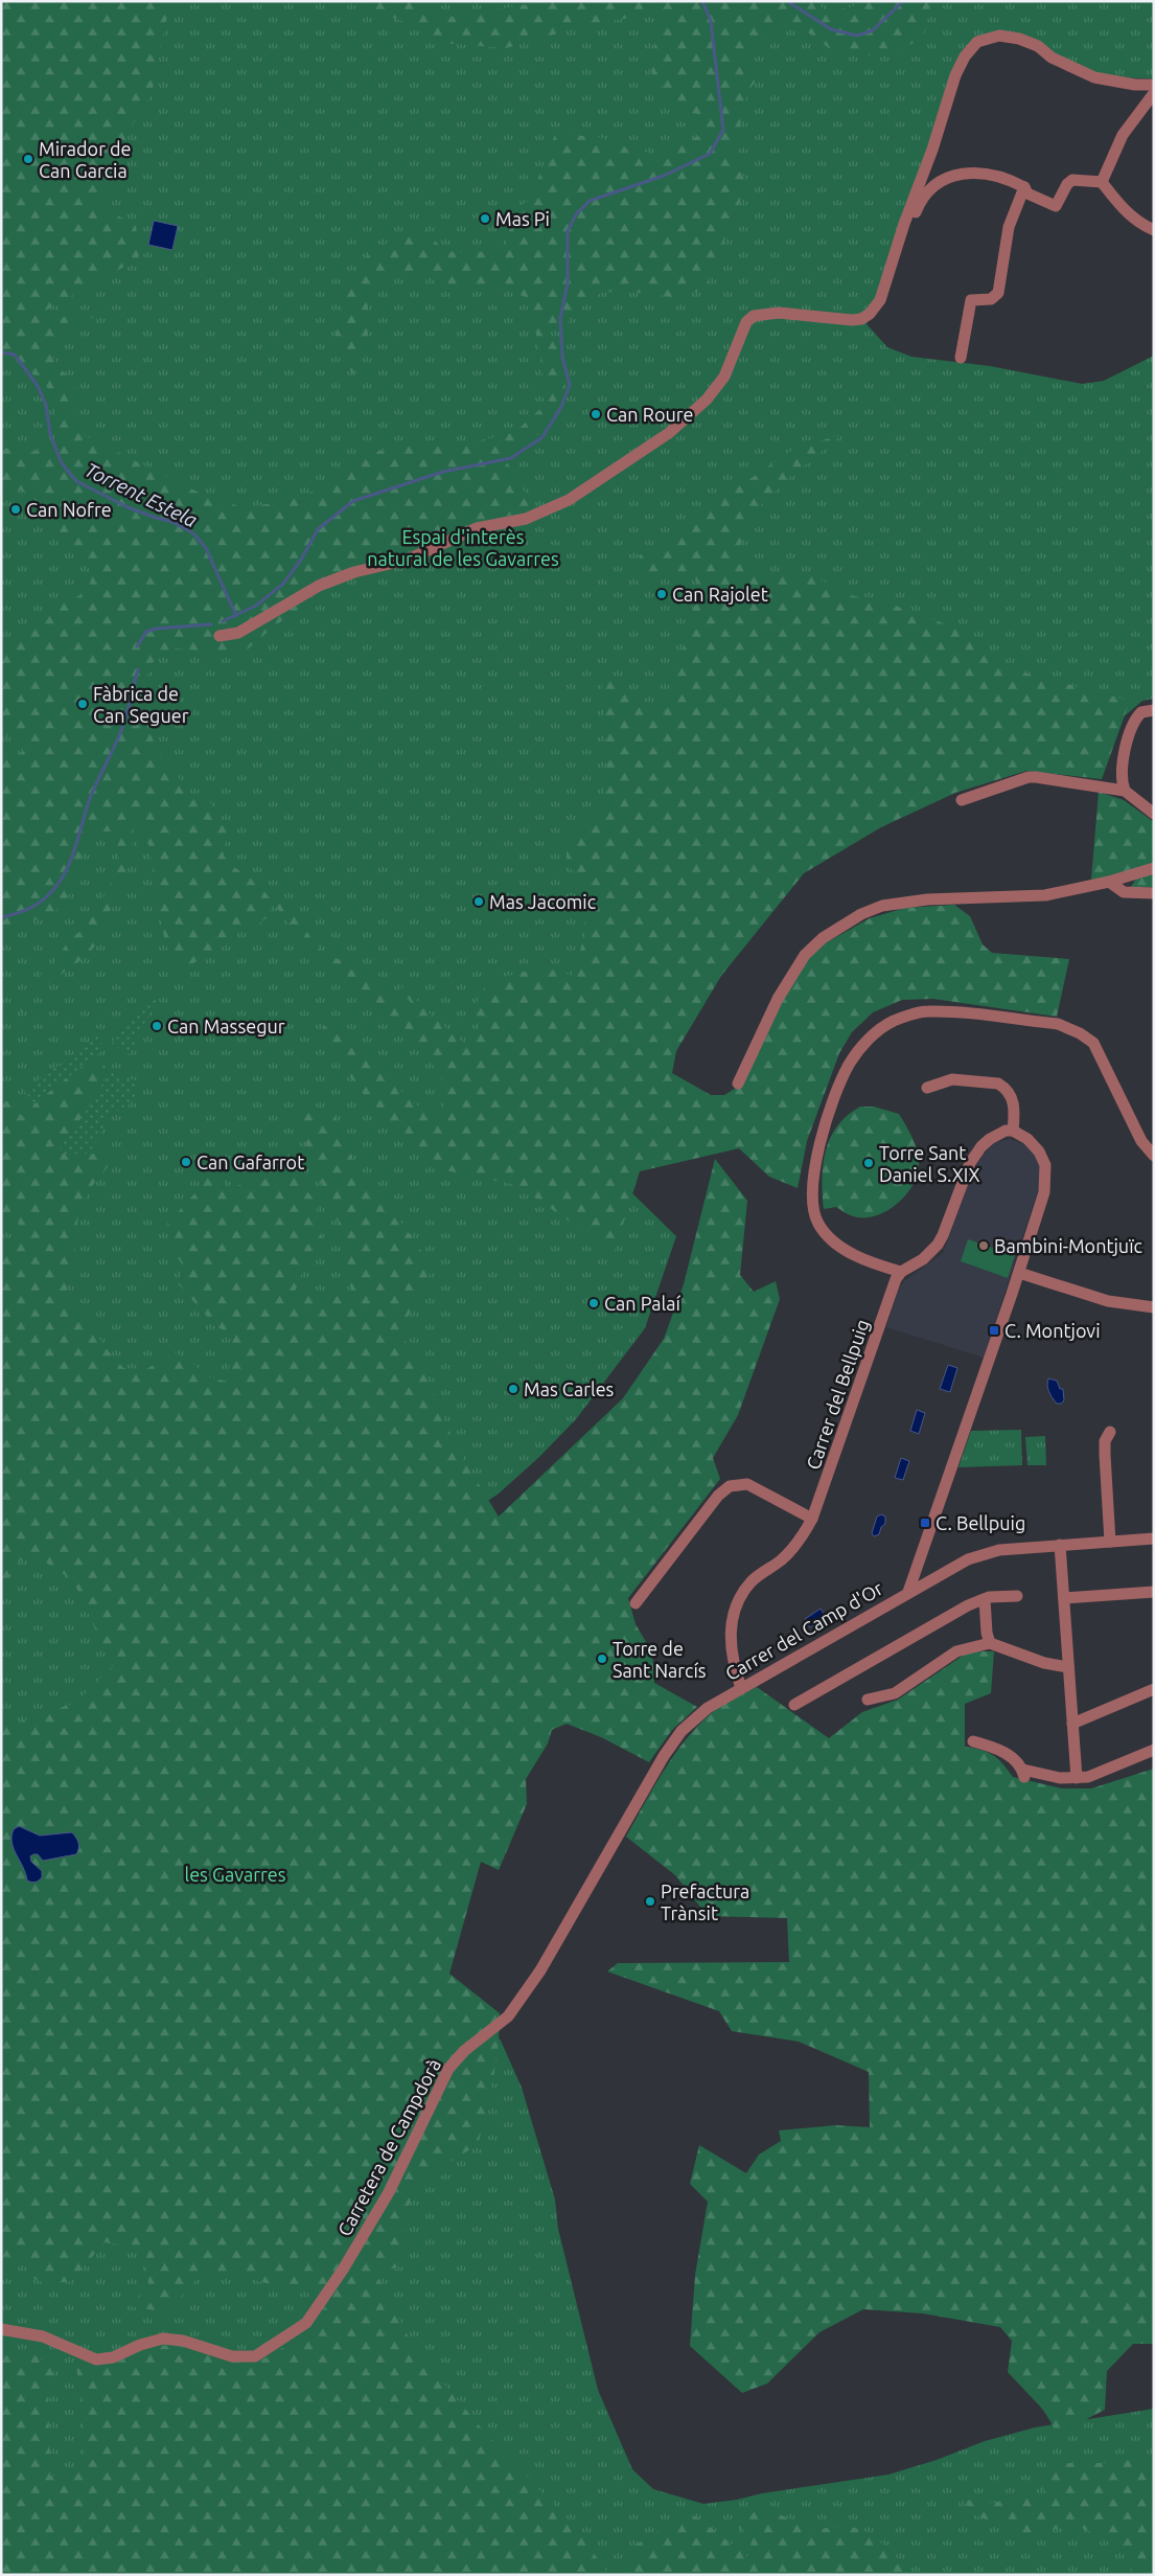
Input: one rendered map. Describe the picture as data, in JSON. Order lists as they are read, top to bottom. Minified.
{"streets":{"street":["Carrer del Bellpuig","Carrer del Camp d'Or","Carretera de Campdorà"]},"crossings":[["Carrer del Bellpuig","Carrer del Camp d'Or"],["Carrer del Camp d'Or","Carretera de Campdorà"]],"water":["Torrent Estela"],"parks":["Espai d'interès natural de les Gavarres","les Gavarres"],"places":{"other":["Mirador de Can Garcia","Mas Pi","Can Roure","Can Nofre","Can Rajolet","Fàbrica de Can Seguer","Mas Jacomic","Can Massegur","Can Gafarrot","Torre Sant Daniel S.XIX","Bambini-Montjuïc","Can Palaí","Mas Carles","Torre de Sant Narcís","Prefactura Trànsit"],"transit":["C. Montjovi","C. Bellpuig"]}}
